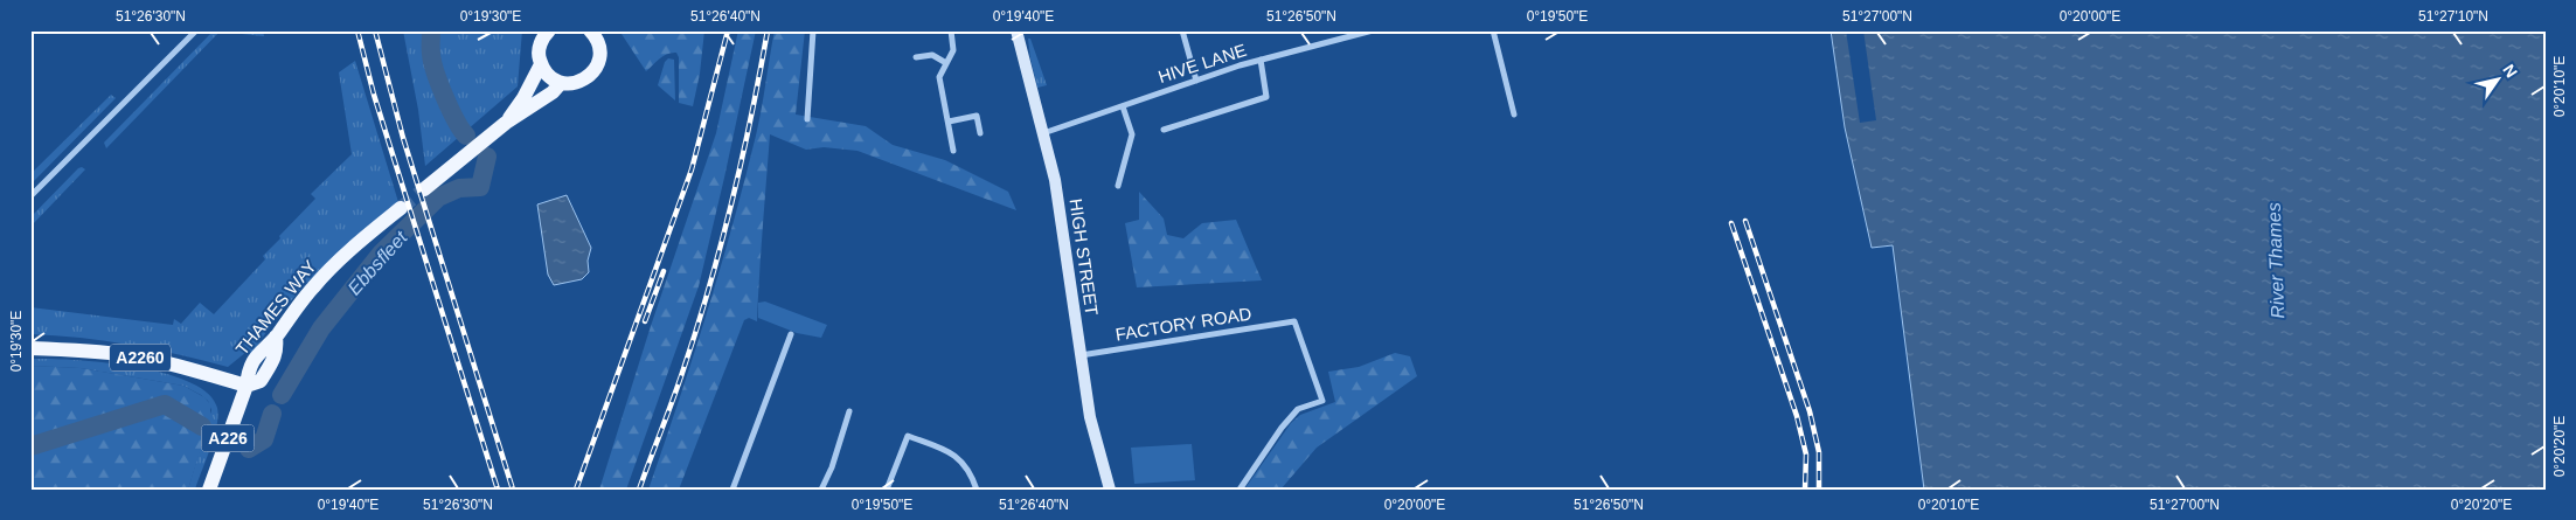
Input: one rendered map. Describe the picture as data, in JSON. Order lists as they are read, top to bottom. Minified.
{"streets":{"main road":["HIGH STREET","THAMES WAY","A2260","A226"],"street":["HIVE LANE","FACTORY ROAD"]},"crossings":[["HIVE LANE","HIGH STREET"],["HIGH STREET","FACTORY ROAD"],["THAMES WAY","A2260"],["THAMES WAY","A226"],["A2260","A226"]],"water":["River Thames","Ebbsfleet"],"north":"top right","coordinates":["51°26'30\"N","0°19'30\"E","51°26'40\"N","0°19'40\"E","51°26'50\"N","0°19'50\"E","51°27'00\"N","0°20'00\"E","51°27'10\"N","0°20'10\"E","0°20'20\"E"]}
